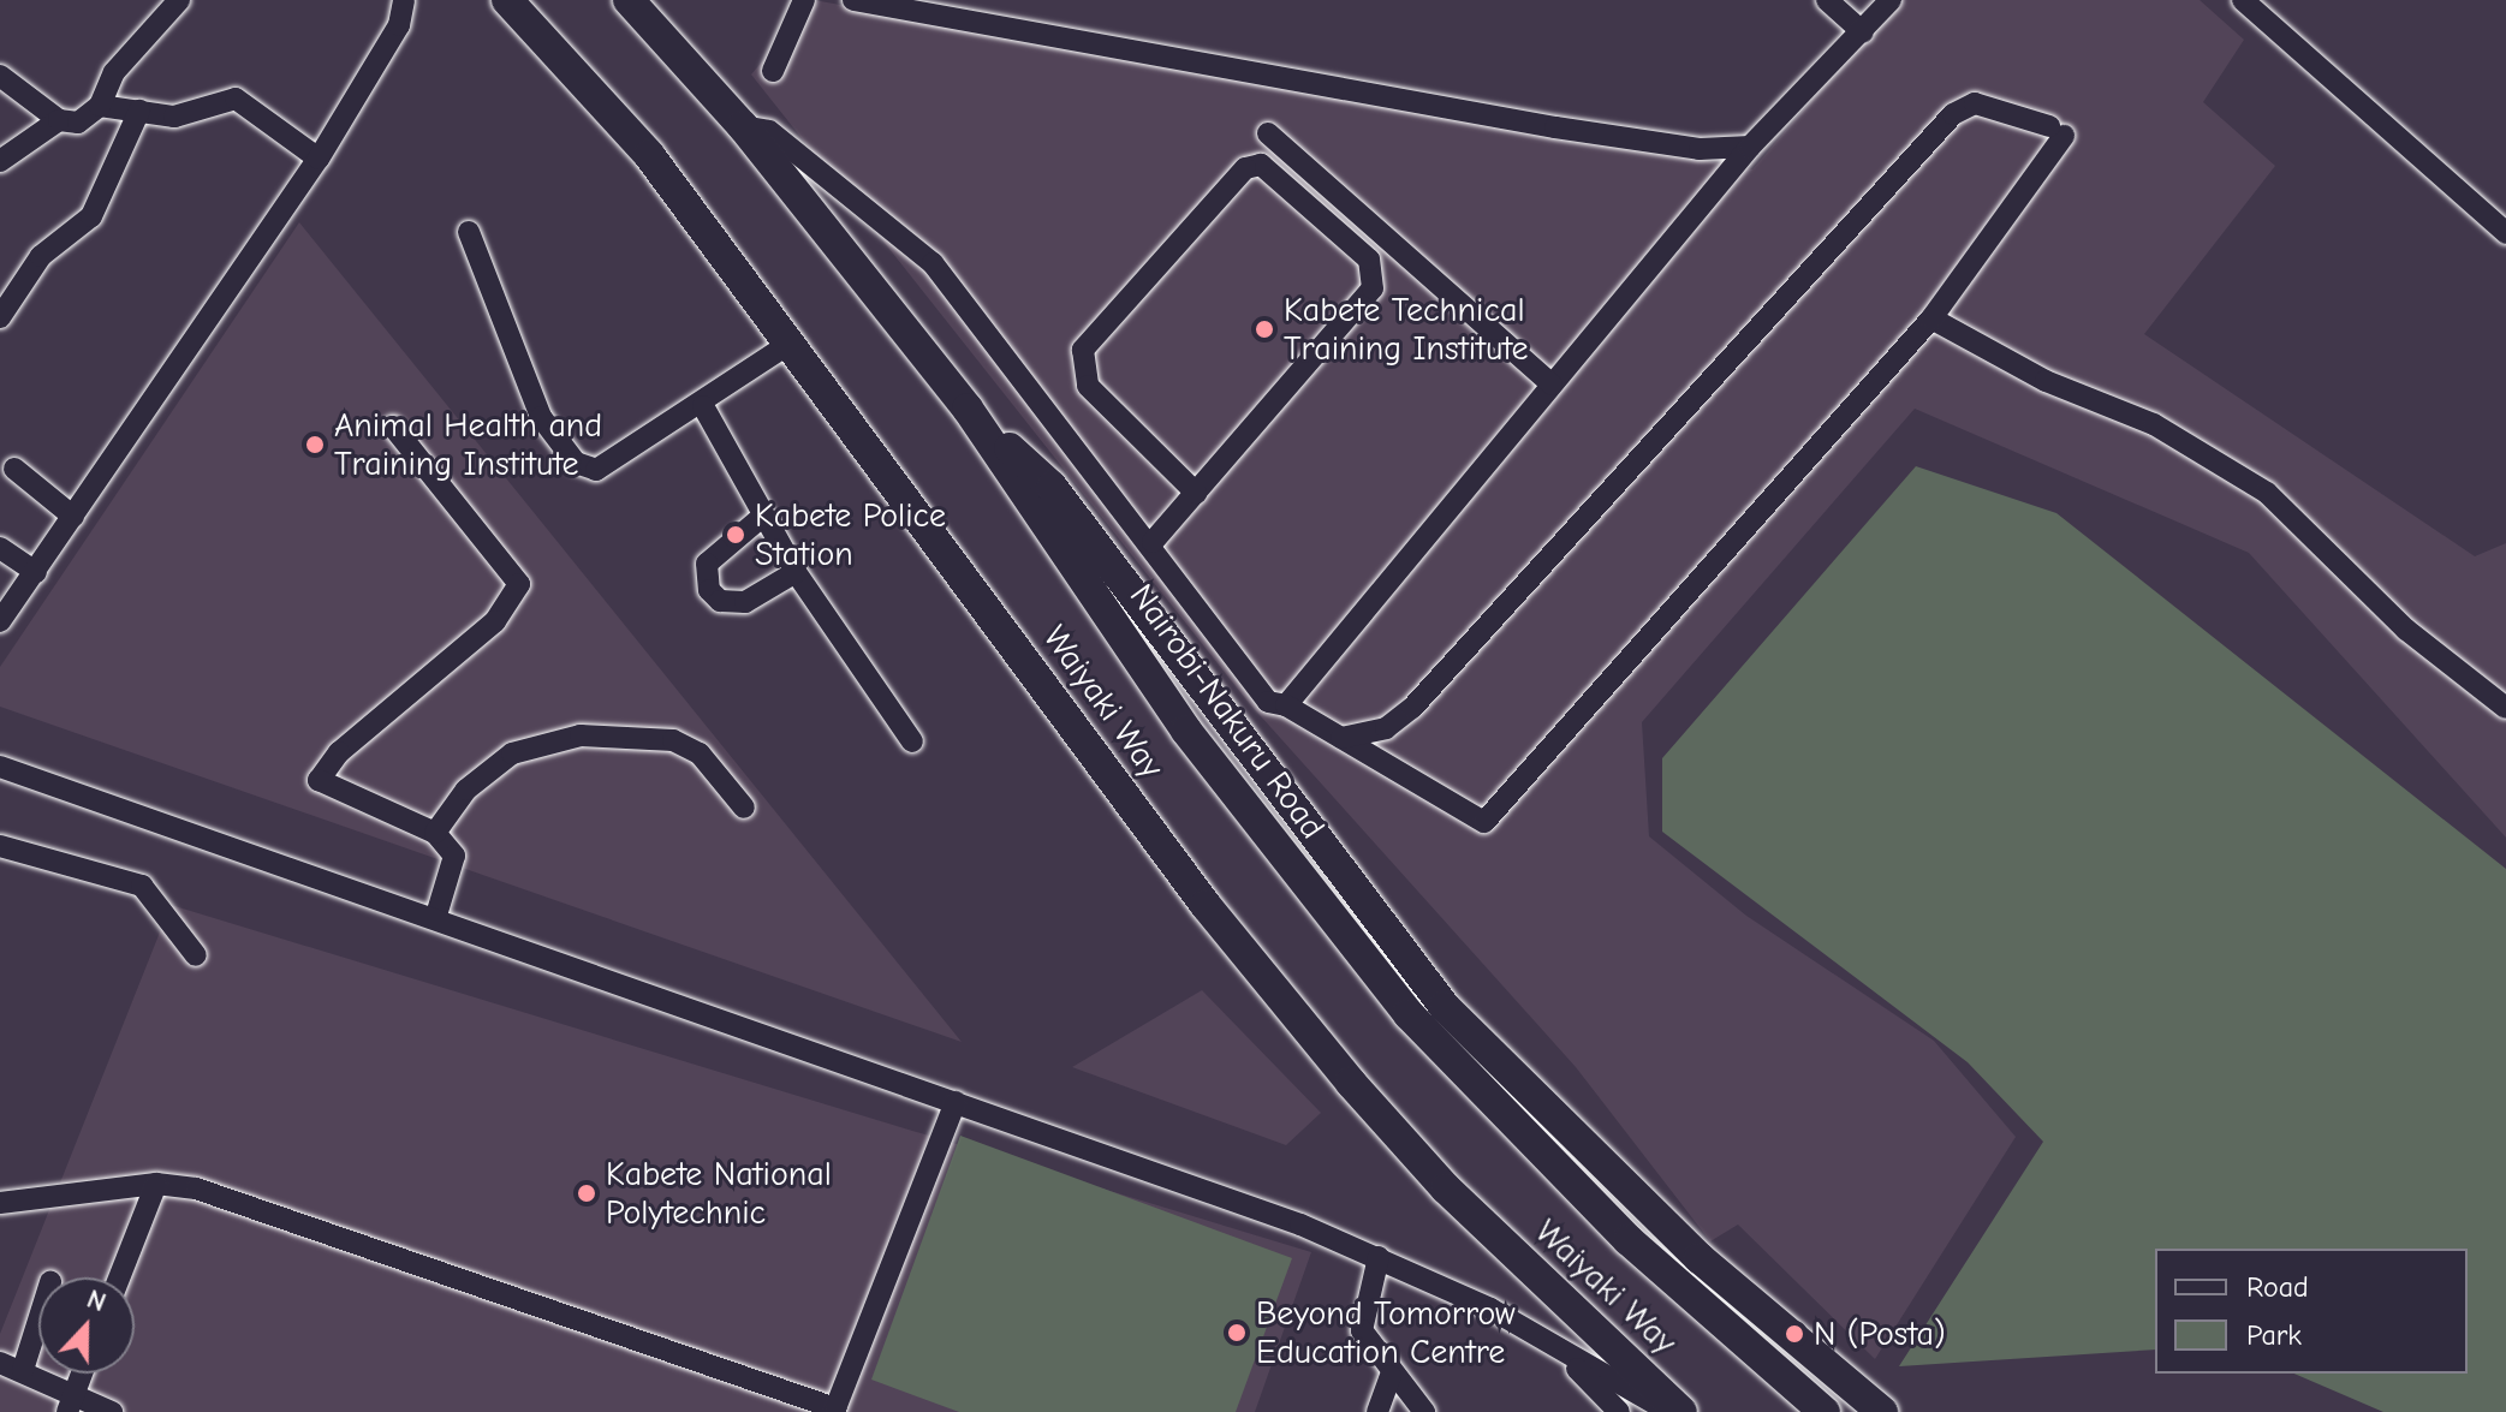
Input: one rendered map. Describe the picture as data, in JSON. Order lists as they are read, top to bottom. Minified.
{"streets":{"highway":["Waiyaki Way","Nairobi-Nakuru Road"]},"places":["Kabete Technical Training Institute","Animal Health and Training Institute","Kabete Police Station","Kabete National Polytechnic","Beyond Tomorrow Education Centre","N (Posta)"],"legend":["Road","Park"],"north":"top"}
